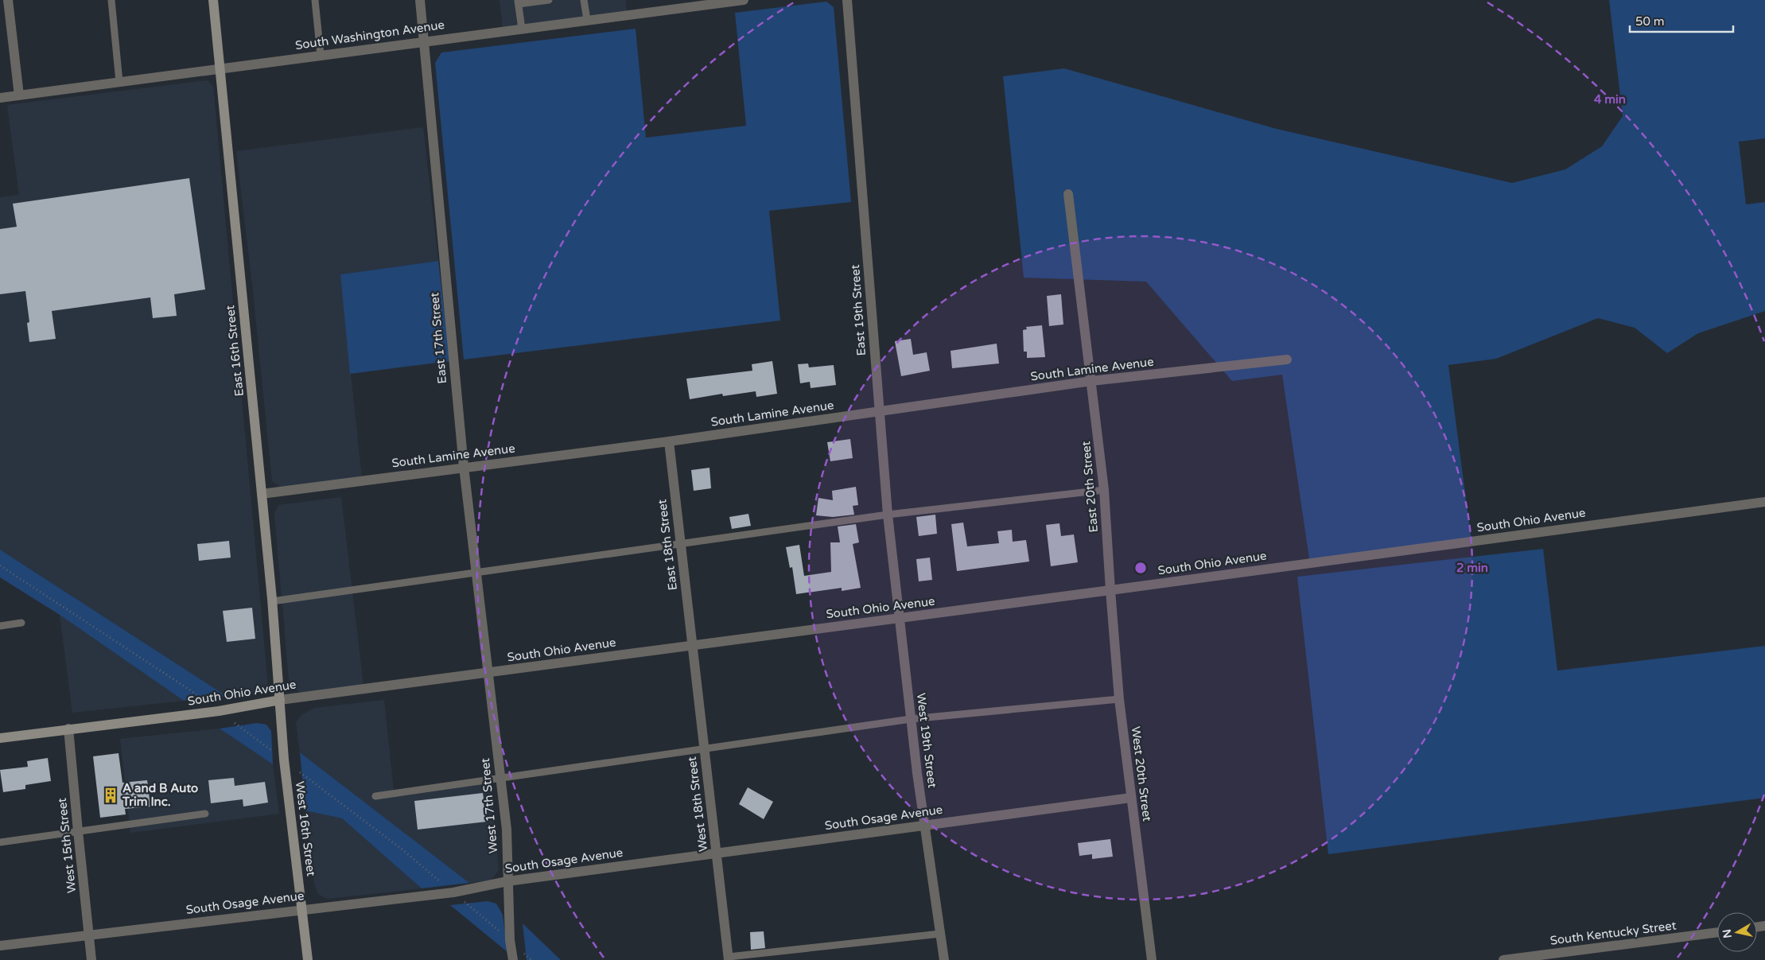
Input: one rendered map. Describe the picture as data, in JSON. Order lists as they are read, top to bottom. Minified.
{"streets":{"main road":["East 16th Street","South Ohio Avenue","West 16th Street"],"street":["South Washington Avenue","East 19th Street","East 17th Street","South Lamine Avenue","East 20th Street","East 18th Street","West 19th Street","West 20th Street","West 18th Street","West 17th Street","South Osage Avenue","West 15th Street","South Kentucky Street"]},"crossings":[["South Washington Avenue","East 17th Street"],["South Washington Avenue","East 16th Street"],["East 19th Street","South Lamine Avenue"],["East 19th Street","South Ohio Avenue"],["East 19th Street","West 19th Street"],["East 17th Street","South Lamine Avenue"],["East 17th Street","South Ohio Avenue"],["East 17th Street","West 17th Street"],["East 16th Street","South Lamine Avenue"],["East 16th Street","South Ohio Avenue"],["East 16th Street","West 16th Street"],["South Lamine Avenue","East 20th Street"],["South Lamine Avenue","East 18th Street"],["East 20th Street","South Ohio Avenue"],["East 20th Street","West 20th Street"],["South Ohio Avenue","East 18th Street"],["South Ohio Avenue","West 19th Street"],["South Ohio Avenue","West 20th Street"],["South Ohio Avenue","West 18th Street"],["South Ohio Avenue","West 17th Street"],["South Ohio Avenue","West 16th Street"],["South Ohio Avenue","West 15th Street"],["East 18th Street","West 18th Street"],["West 19th Street","South Osage Avenue"],["West 20th Street","South Osage Avenue"],["West 18th Street","South Osage Avenue"],["West 17th Street","South Osage Avenue"],["South Osage Avenue","West 16th Street"],["South Osage Avenue","West 15th Street"]],"places":{"building":["A and B Auto Trim Inc."]},"scale_bar":"50 m","north":"left","rings":["4 min","2 min"]}
